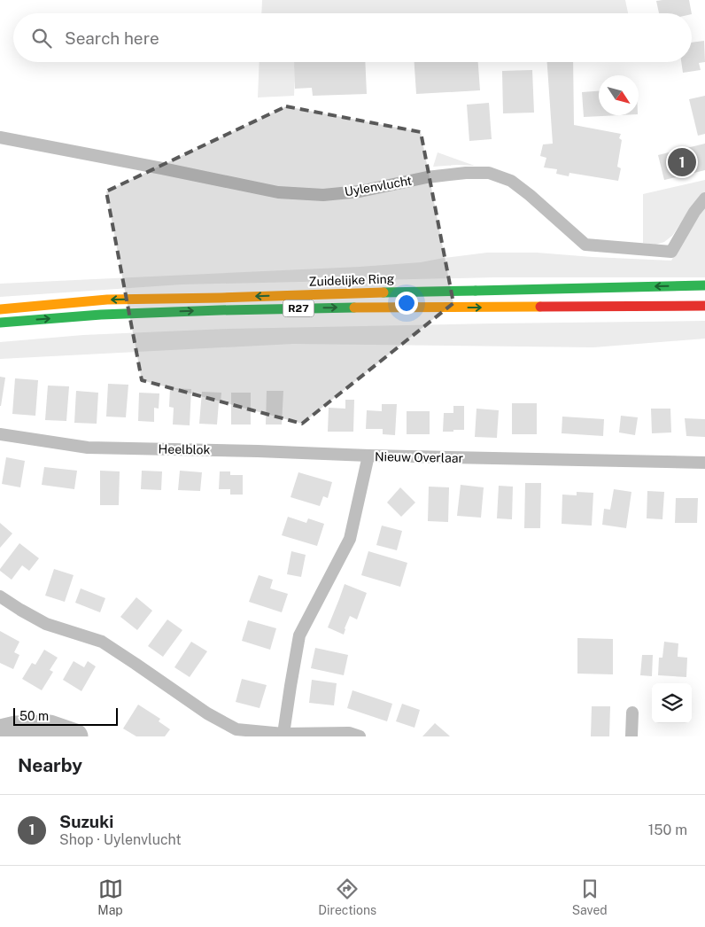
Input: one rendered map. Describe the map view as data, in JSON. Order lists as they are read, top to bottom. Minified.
{"streets":{"main road":["Zuidelijke Ring","R27"],"street":["Uylenvlucht","Heelblok","Nieuw Overlaar"]},"crossings":[["Heelblok","Nieuw Overlaar"]],"scale_bar":"50 m","north":"bottom right","page":{"search":"Search here","pins":"1","scale":"50 m","heading":"Nearby","list":[{"mark":"1","name":"Suzuki","note":"Shop · Uylenvlucht","value":"150 m"}],"nav":["Map","Directions","Saved"]}}
